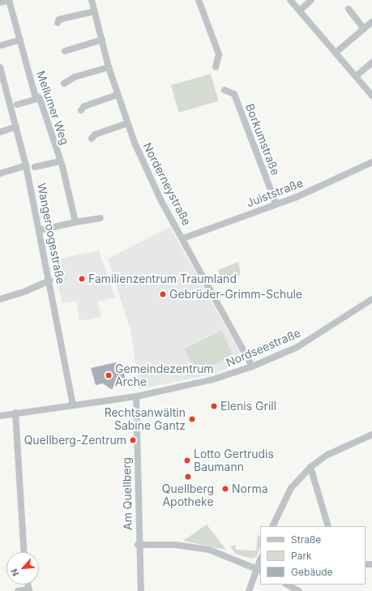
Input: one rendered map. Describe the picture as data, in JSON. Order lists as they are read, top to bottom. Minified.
{"streets":{"street":["Mellumer Weg","Borkumstraße","Norderneystraße","Juiststraße","Wangeroogestraße","Nordseestraße","Am Quellberg"]},"crossings":[["Borkumstraße","Juiststraße"],["Norderneystraße","Juiststraße"],["Norderneystraße","Nordseestraße"],["Wangeroogestraße","Nordseestraße"],["Nordseestraße","Am Quellberg"]],"places":["Familienzentrum Traumland","Gebrüder-Grimm-Schule","Gemeindezentrum Arche","Elenis Grill","Rechtsanwältin Sabine Gantz","Quellberg-Zentrum","Lotto Gertrudis Baumann","Quellberg Apotheke","Norma"],"legend":["Straße","Park","Gebäude"],"north":"bottom left"}
